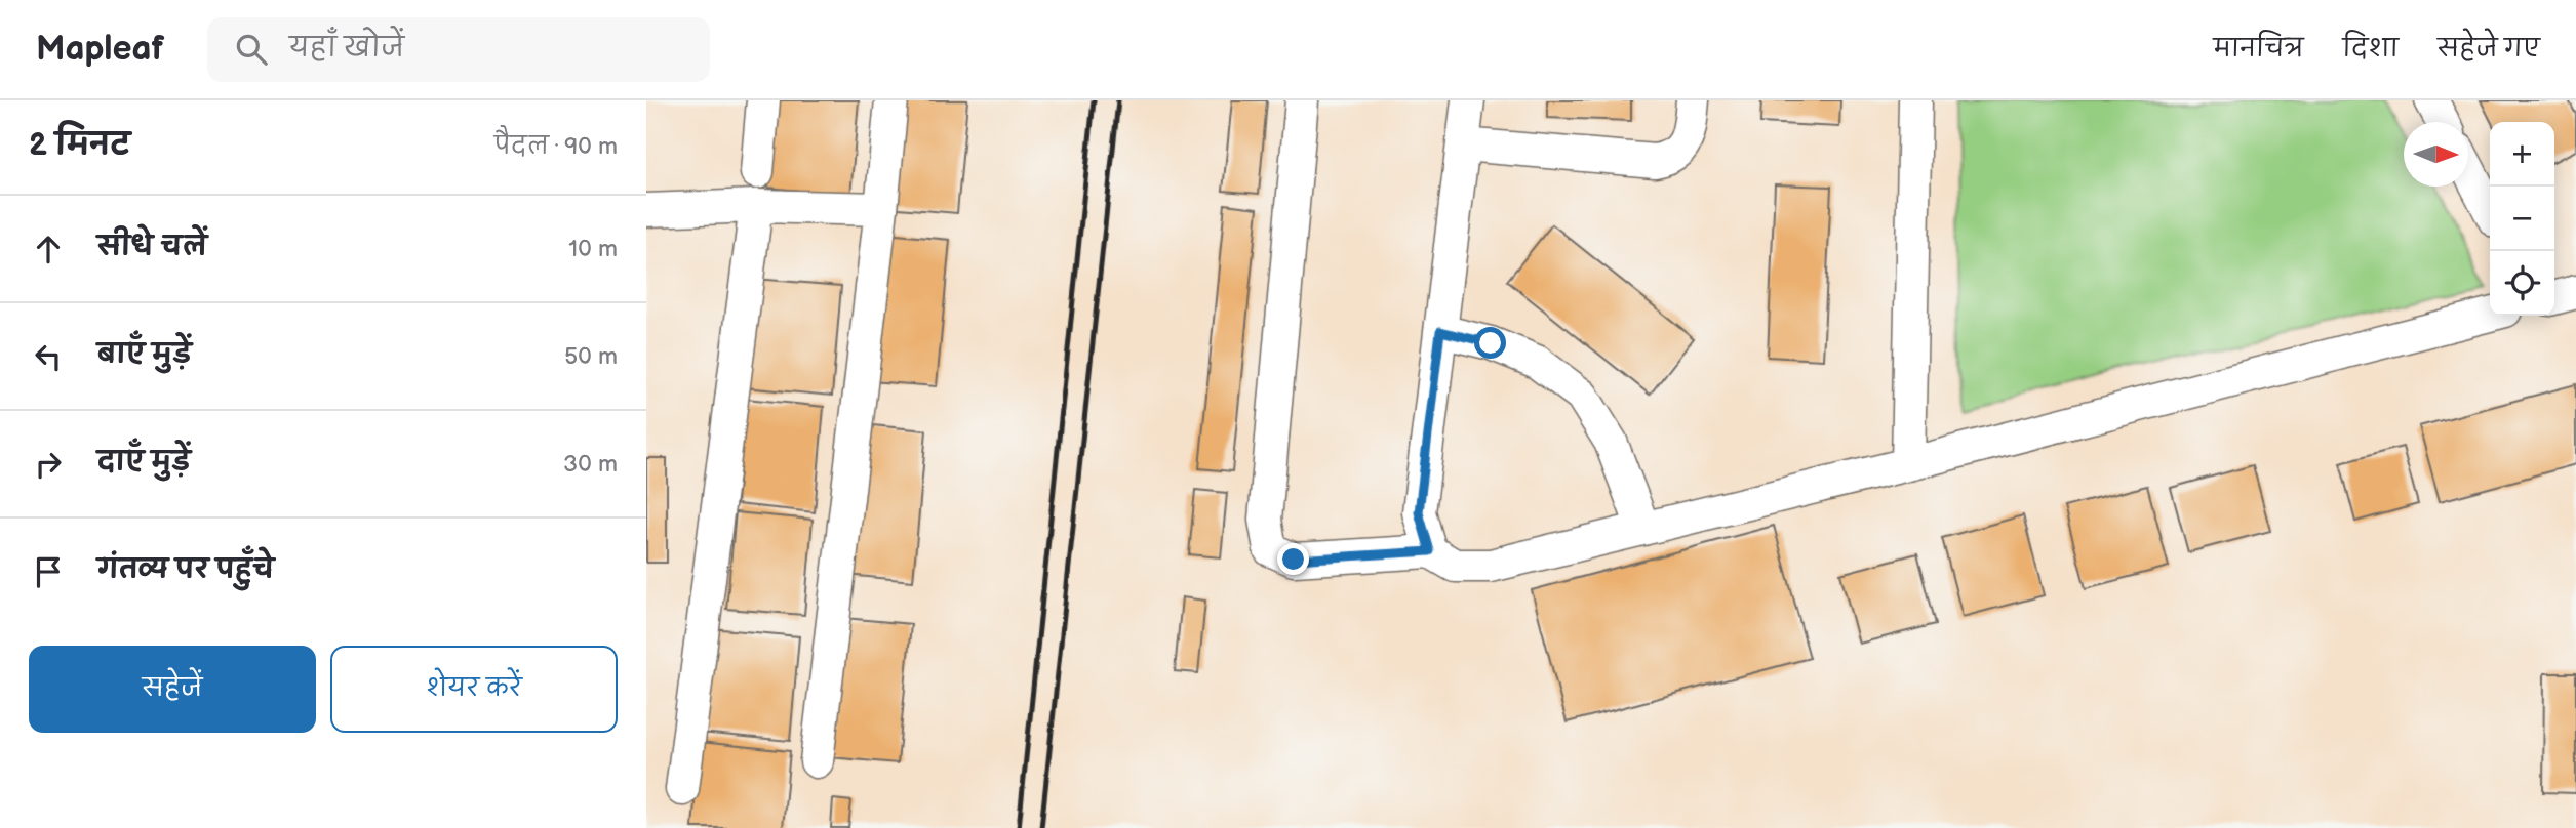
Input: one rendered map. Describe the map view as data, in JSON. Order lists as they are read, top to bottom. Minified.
{"north":"right","page":{"header":"Mapleaf","search":"यहाँ खोजें","nav":["मानचित्र","दिशा","सहेजे गए"],"heading":["2 मिनट","पैदल · 90 m"],"map_buttons":["+","−"],"list":[["सीधे चलें","10 m"],["बाएँ मुड़ें","50 m"],["दाएँ मुड़ें","30 m"],"गंतव्य पर पहुँचे"],"buttons":["सहेजें","शेयर करें"]}}
